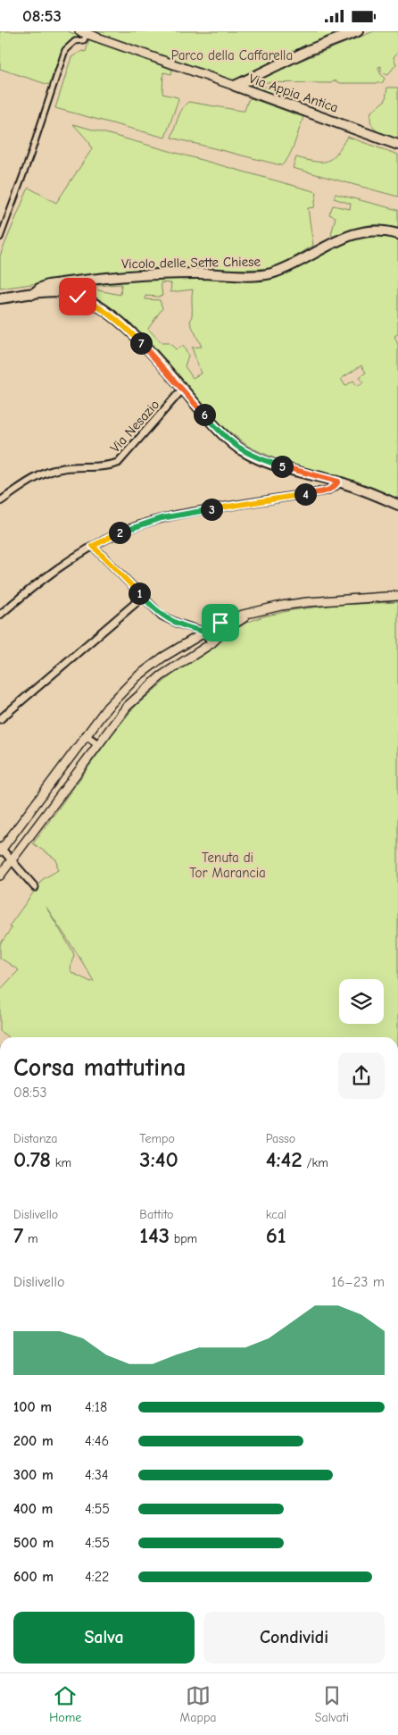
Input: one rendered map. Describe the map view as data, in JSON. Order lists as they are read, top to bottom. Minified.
{"streets":{"main road":["Via Appia Antica","Vicolo delle Sette Chiese"],"street":["Via Nesazio"]},"parks":["Parco della Caffarella","Tenuta di Tor Marancia"],"page":{"status":"08:53","pins":["7","6","5","4","3","2","1"],"heading":["Corsa mattutina","08:53"],"stats":[["Distanza","0.78 km"],["Tempo","3:40"],["Passo","4:42 /km"],["Dislivello","7 m"],["Battito","143 bpm"],["kcal","61"]],"chart":["Dislivello","16–23 m"],"list":[{"name":"100 m","note":"4:18"},{"name":"200 m","note":"4:46"},{"name":"300 m","note":"4:34"},{"name":"400 m","note":"4:55"},{"name":"500 m","note":"4:55"},{"name":"600 m","note":"4:22"}],"buttons":["Salva","Condividi"],"tabs":["Home","Mappa","Salvati"]}}
